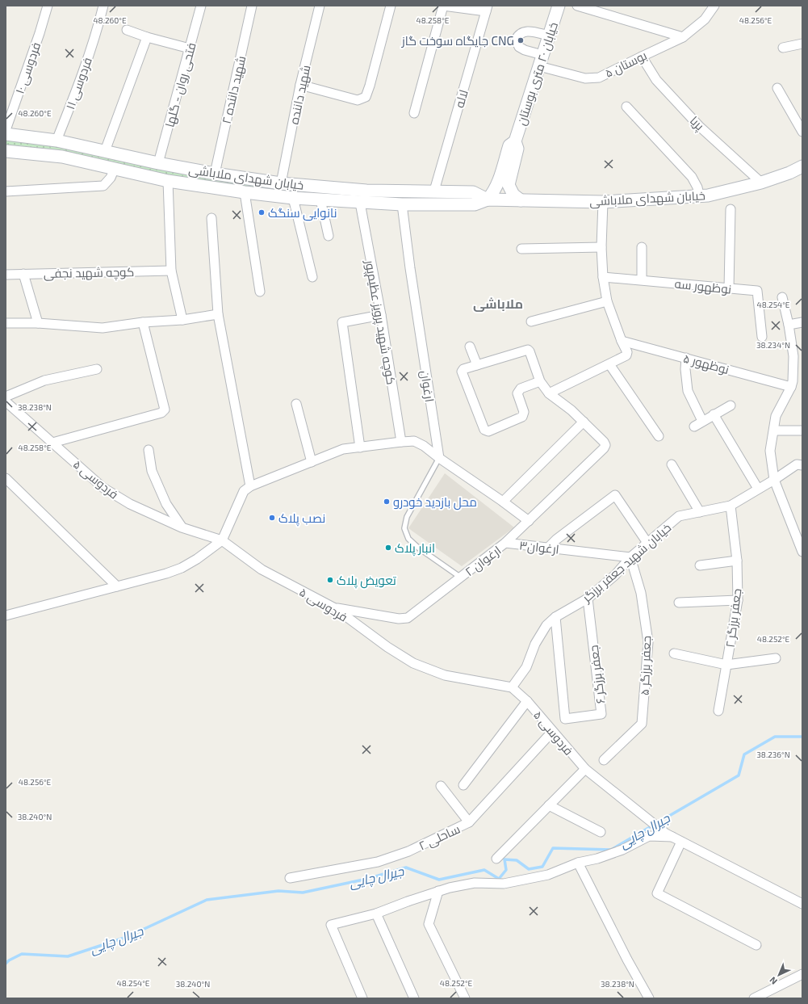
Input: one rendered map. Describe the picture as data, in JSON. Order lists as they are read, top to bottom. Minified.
{"streets":{"main road":["خیابان ۲۰ متری بوستان","خیابان شهدای ملاباشی"],"street":["بوستان ۵","فردوسی ۱۰","فردوسی ۱۱","فتحی روان - گلها","شهید داننده ۲","شهید داننده","لاله","پریا","کوچه شهید نجفی","نوظهور سه","کوچه شهید پرویز عظیم‌پور","نوظهور ۵","ارغوان","فردوسی ۵","ارغوان۳","ارغوان ۲","خیابان شهید جعفر برزگر","جعفر برزگر ۲","جعفر برزگر ۵","جعفر برزگر ۶","ساحلی ۲"]},"crossings":[["بوستان ۵","خیابان ۲۰ متری بوستان"],["بوستان ۵","پریا"],["خیابان ۲۰ متری بوستان","خیابان شهدای ملاباشی"],["فردوسی ۱۱","خیابان شهدای ملاباشی"],["فتحی روان - گلها","خیابان شهدای ملاباشی"],["شهید داننده ۲","خیابان شهدای ملاباشی"],["شهید داننده","خیابان شهدای ملاباشی"],["لاله","خیابان شهدای ملاباشی"],["پریا","خیابان شهدای ملاباشی"],["خیابان شهدای ملاباشی","کوچه شهید پرویز عظیم‌پور"],["خیابان شهدای ملاباشی","ارغوان"],["فردوسی ۵","ارغوان ۲"],["فردوسی ۵","خیابان شهید جعفر برزگر"],["فردوسی ۵","ساحلی ۲"],["ارغوان۳","ارغوان ۲"],["ارغوان۳","خیابان شهید جعفر برزگر"],["ارغوان۳","جعفر برزگر ۵"],["خیابان شهید جعفر برزگر","جعفر برزگر ۲"],["خیابان شهید جعفر برزگر","جعفر برزگر ۵"],["خیابان شهید جعفر برزگر","جعفر برزگر ۶"]],"districts":["ملاباشی"],"water":["جیرال چایی"],"places":["جایگاه سوخت گاز CNG","نانوایی سنگک","محل بازدید خودرو","نصب پلاک","انبار پلاک","تعویض پلاک"],"north":"bottom left","coordinates":["48.260°E","48.258°E","48.256°E","48.254°E","38.234°N","38.238°N","48.252°E","38.236°N","38.240°N"]}
